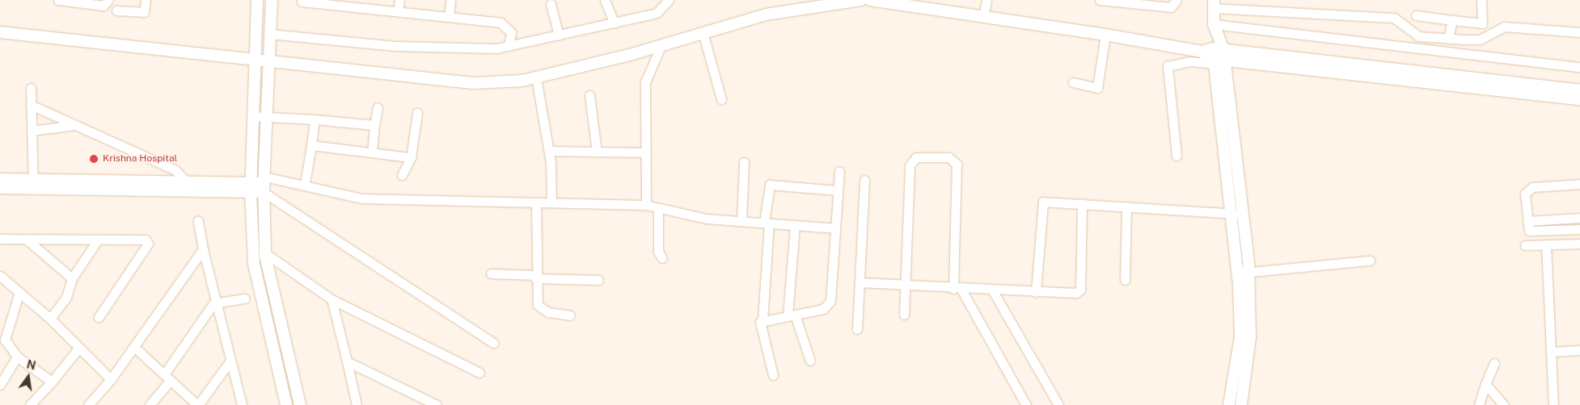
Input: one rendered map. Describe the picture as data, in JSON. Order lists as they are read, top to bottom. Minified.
{"places":["Krishna Hospital"],"north":"top"}
